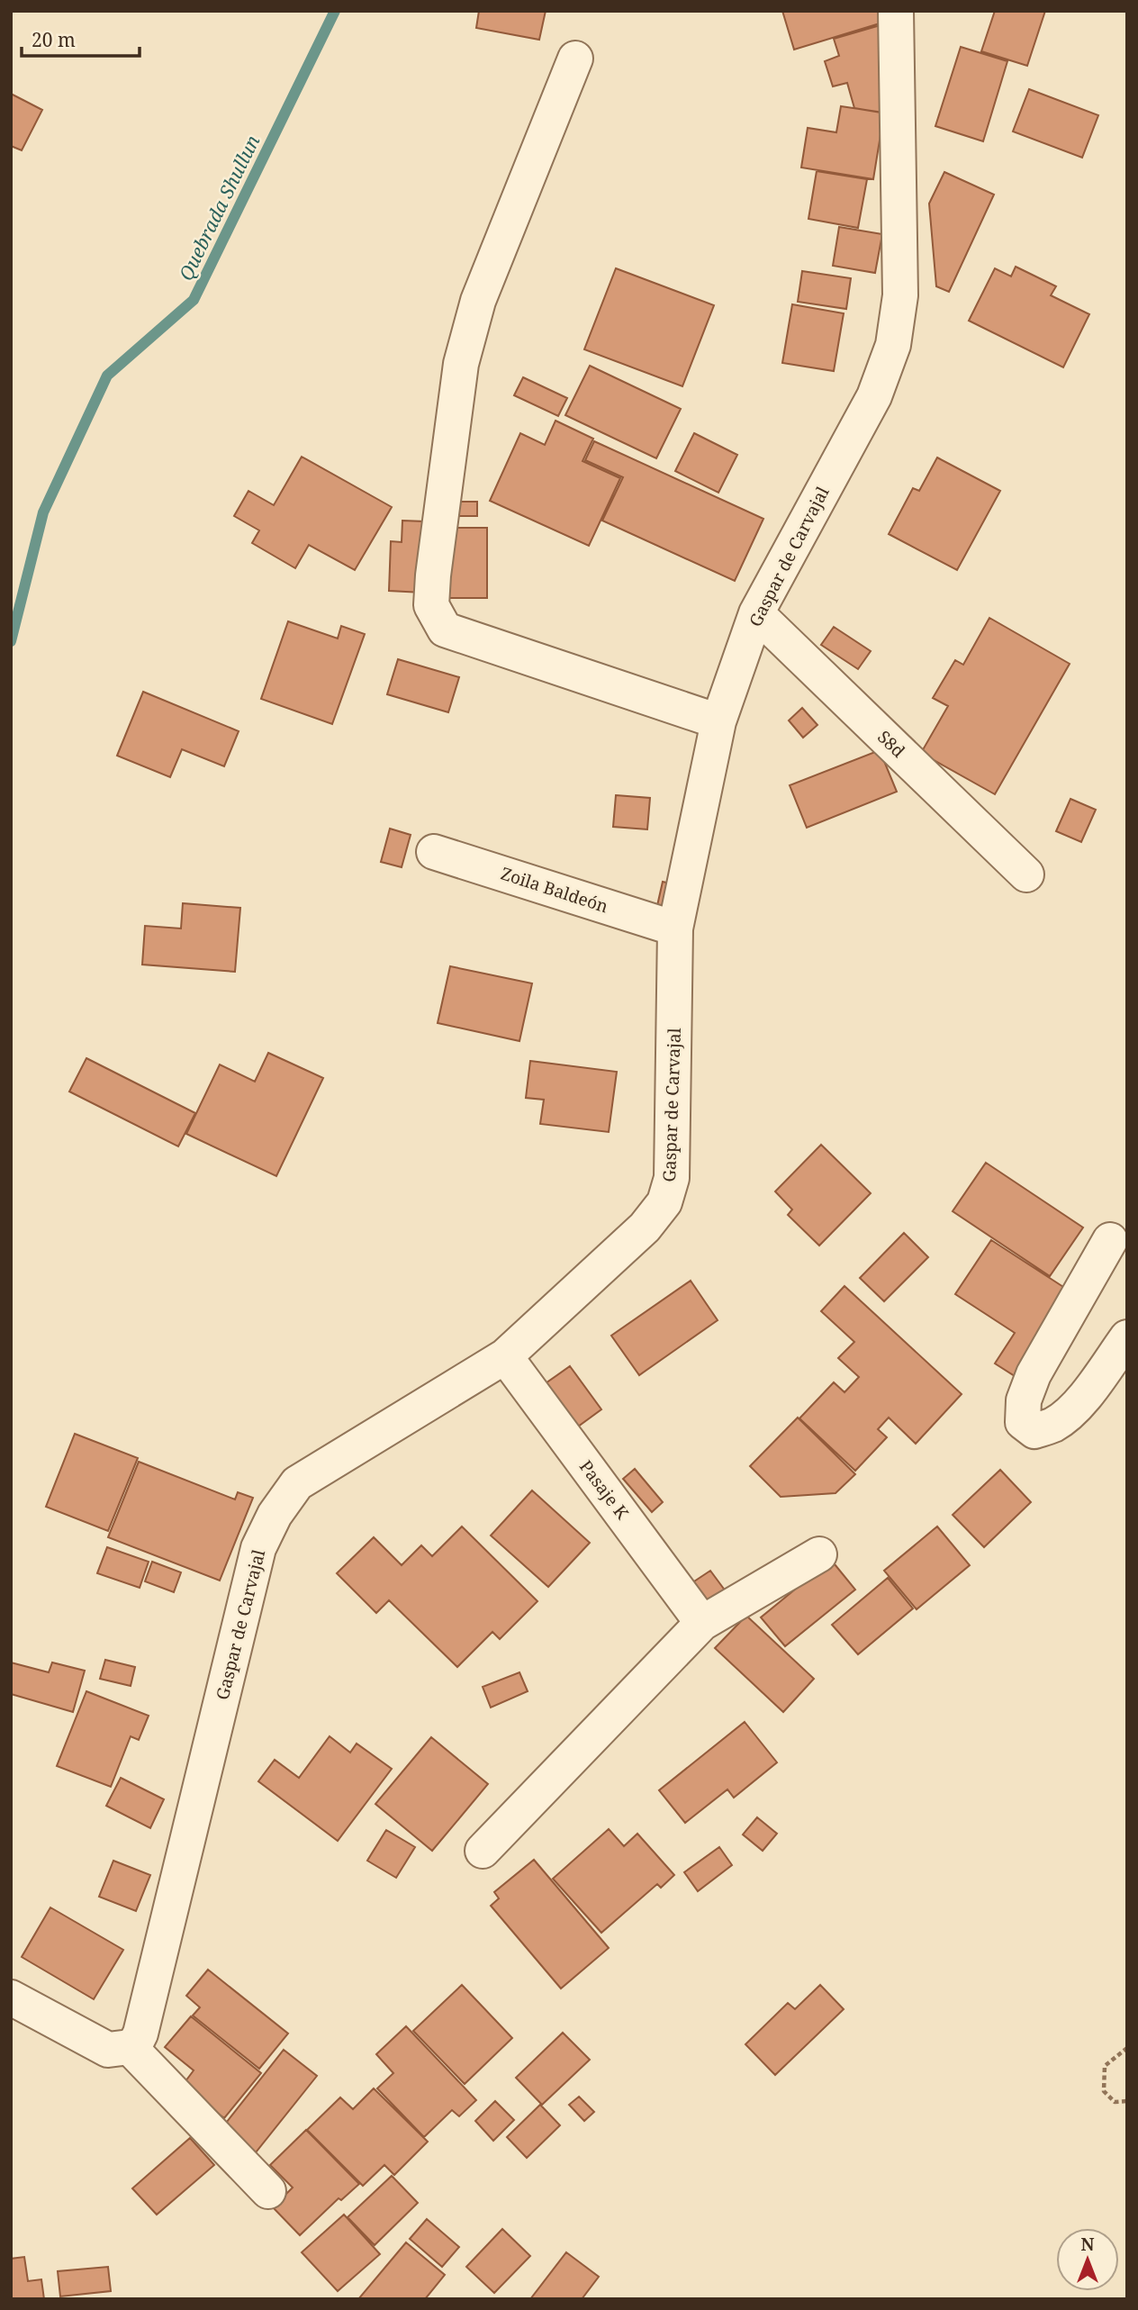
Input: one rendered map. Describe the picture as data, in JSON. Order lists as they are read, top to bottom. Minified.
{"streets":{"street":["Gaspar de Carvajal","S8d","Zoila Baldeón","Pasaje K"]},"crossings":[["Gaspar de Carvajal","S8d"],["Gaspar de Carvajal","Zoila Baldeón"],["Gaspar de Carvajal","Pasaje K"]],"water":["Quebrada Shullun"],"scale_bar":"20 m","north":"top"}
